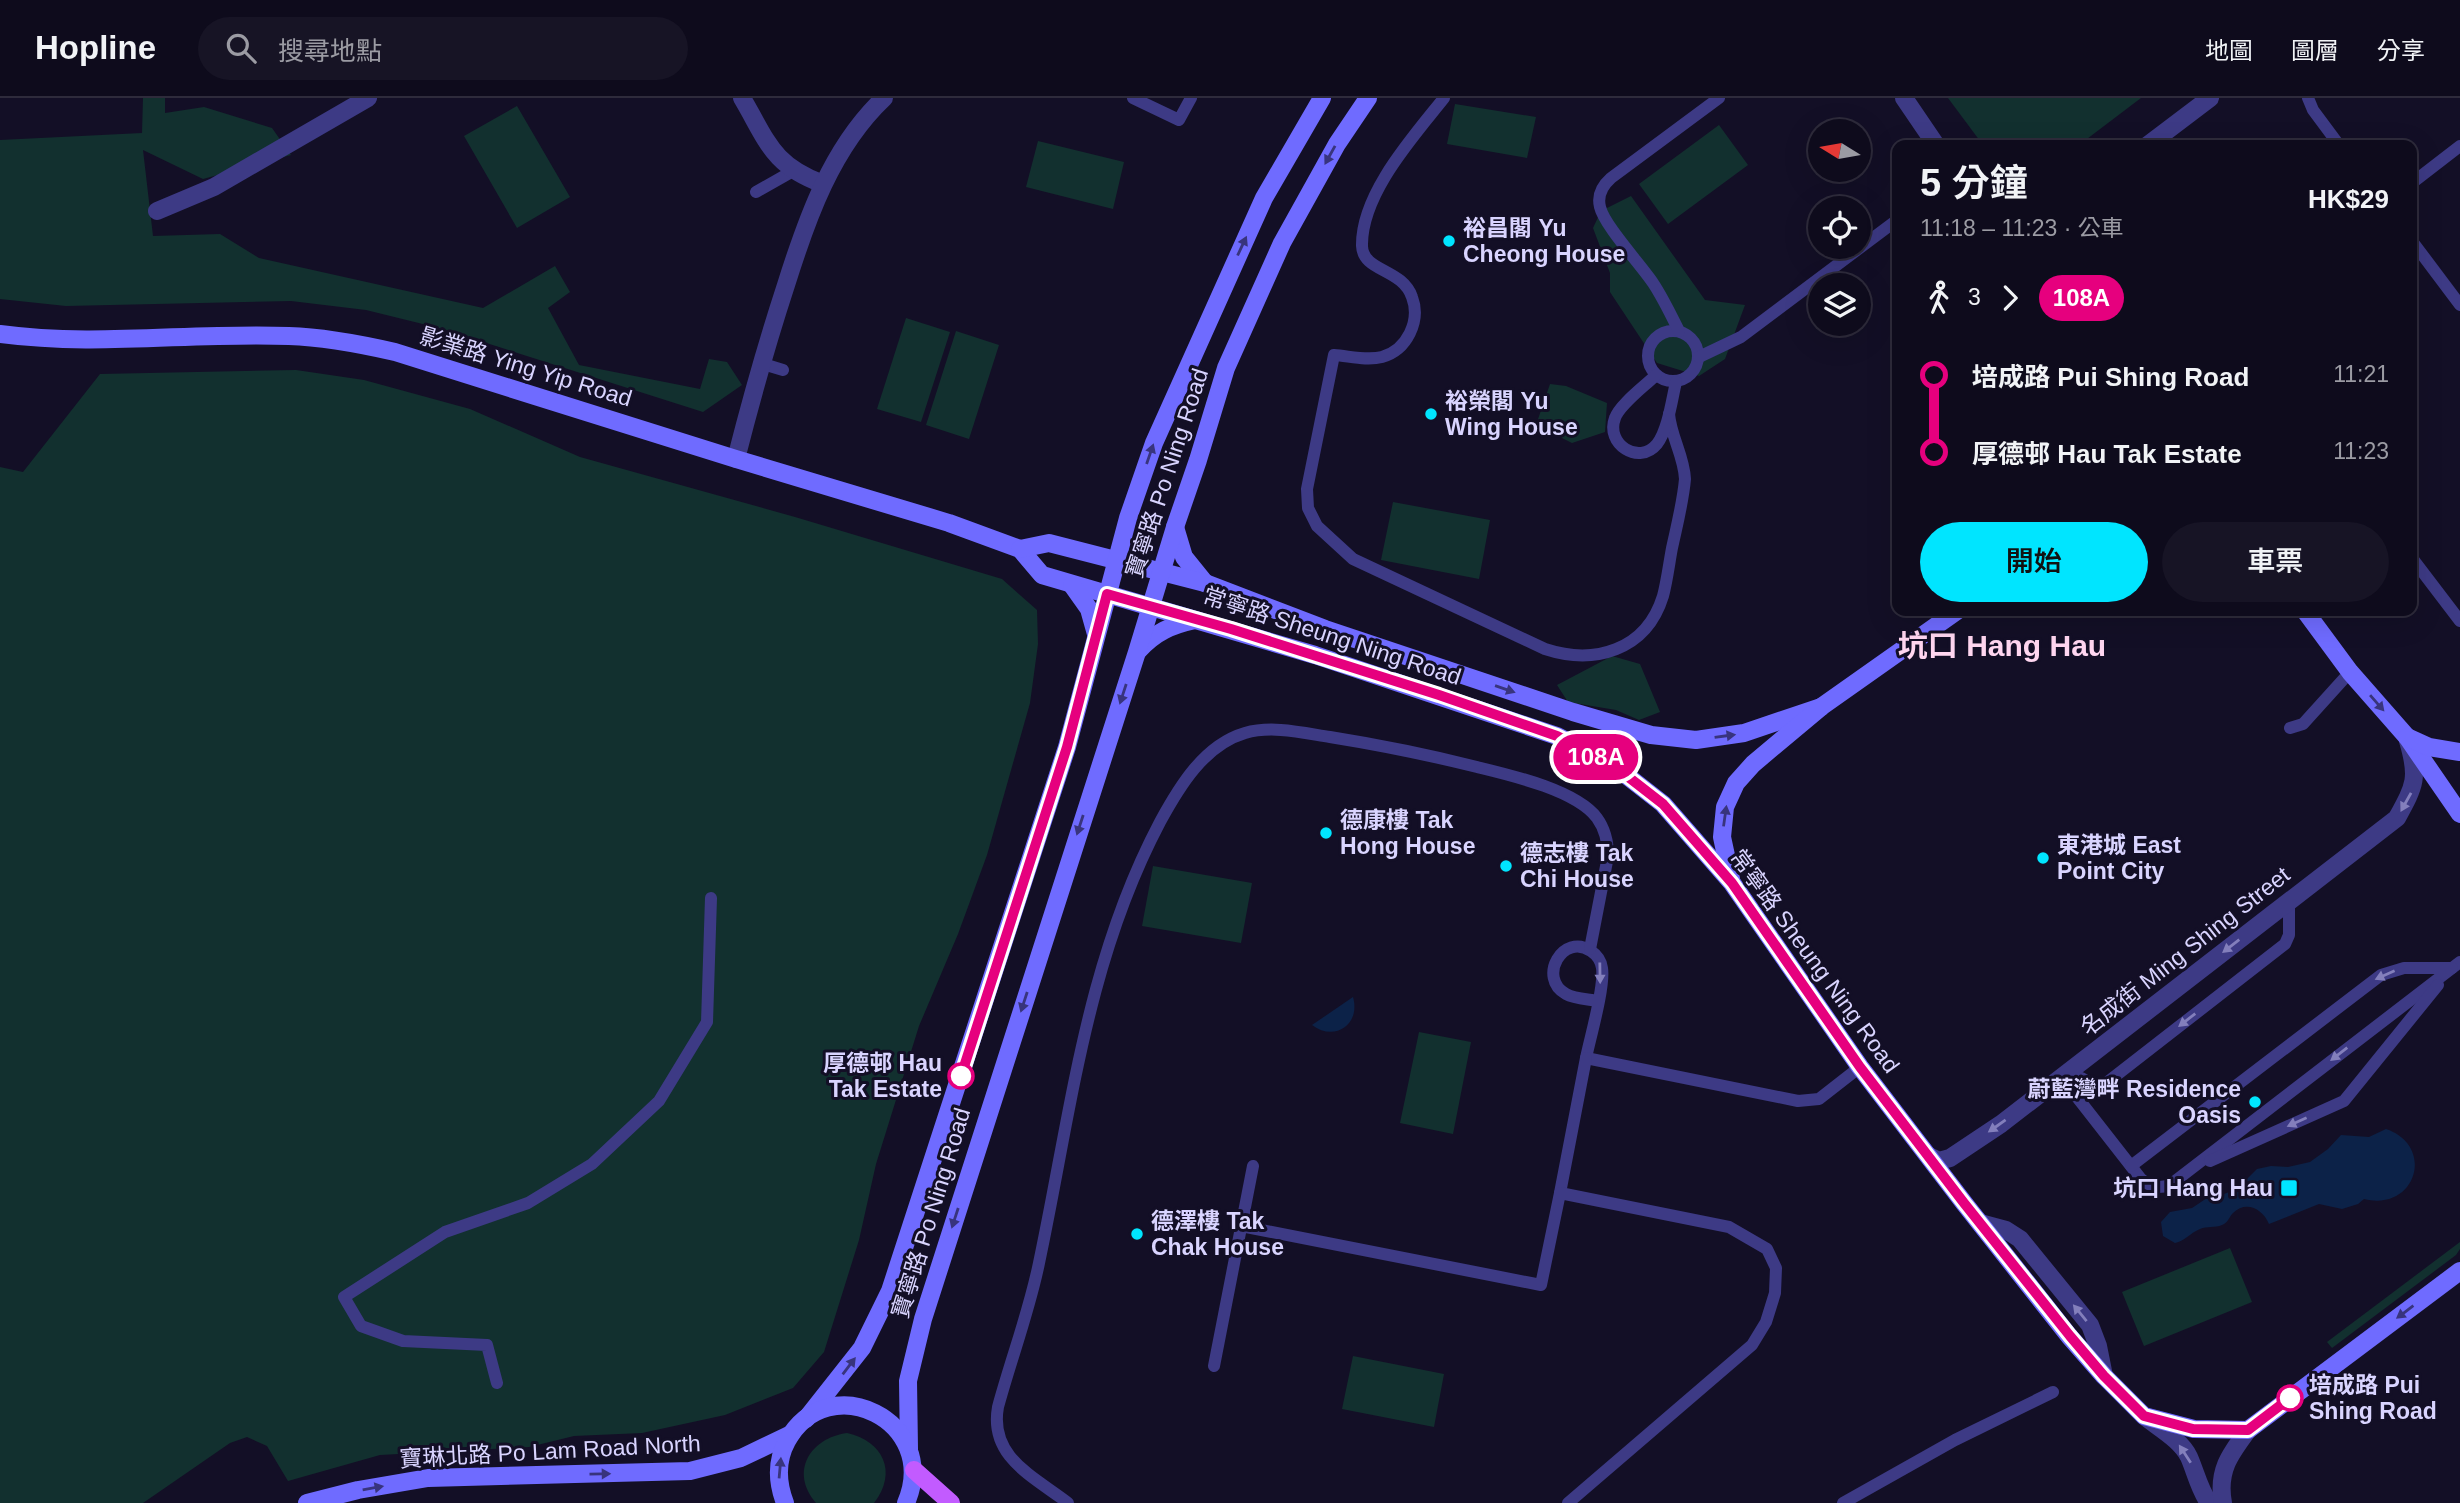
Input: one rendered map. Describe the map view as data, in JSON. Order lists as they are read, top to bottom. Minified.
{"streets":{"main road":["影業路 Ying Yip Road","寶寧路 Po Ning Road","常寧路 Sheung Ning Road","寶琳北路 Po Lam Road North"],"street":["名成街 Ming Shing Street"]},"crossings":[["影業路 Ying Yip Road","寶寧路 Po Ning Road"],["影業路 Ying Yip Road","常寧路 Sheung Ning Road"],["寶寧路 Po Ning Road","常寧路 Sheung Ning Road"],["寶寧路 Po Ning Road","寶琳北路 Po Lam Road North"],["常寧路 Sheung Ning Road","名成街 Ming Shing Street"]],"one_way":["名成街 Ming Shing Street","寶琳北路 Po Lam Road North"],"districts":["坑口 Hang Hau"],"places":{"other":["裕昌閣 Yu Cheong House","裕榮閣 Yu Wing House","德康樓 Tak Hong House","東港城 East Point City","德志樓 Tak Chi House","厚德邨 Hau Tak Estate","蔚藍灣畔 Residence Oasis","德澤樓 Tak Chak House","培成路 Pui Shing Road"],"transit":["坑口 Hang Hau"]},"lines":["bus line 108A"],"north":"left","page":{"header":"Hopline","search":"搜尋地點","nav":["地圖","圖層","分享"],"on_map":"108A","heading":["5 分鐘","11:18 – 11:23 · 公車","HK$29"],"legs":["3","108A"],"list":[{"name":"培成路 Pui Shing Road","value":"11:21"},{"name":"厚德邨 Hau Tak Estate","value":"11:23"}],"buttons":["開始","車票"]}}
